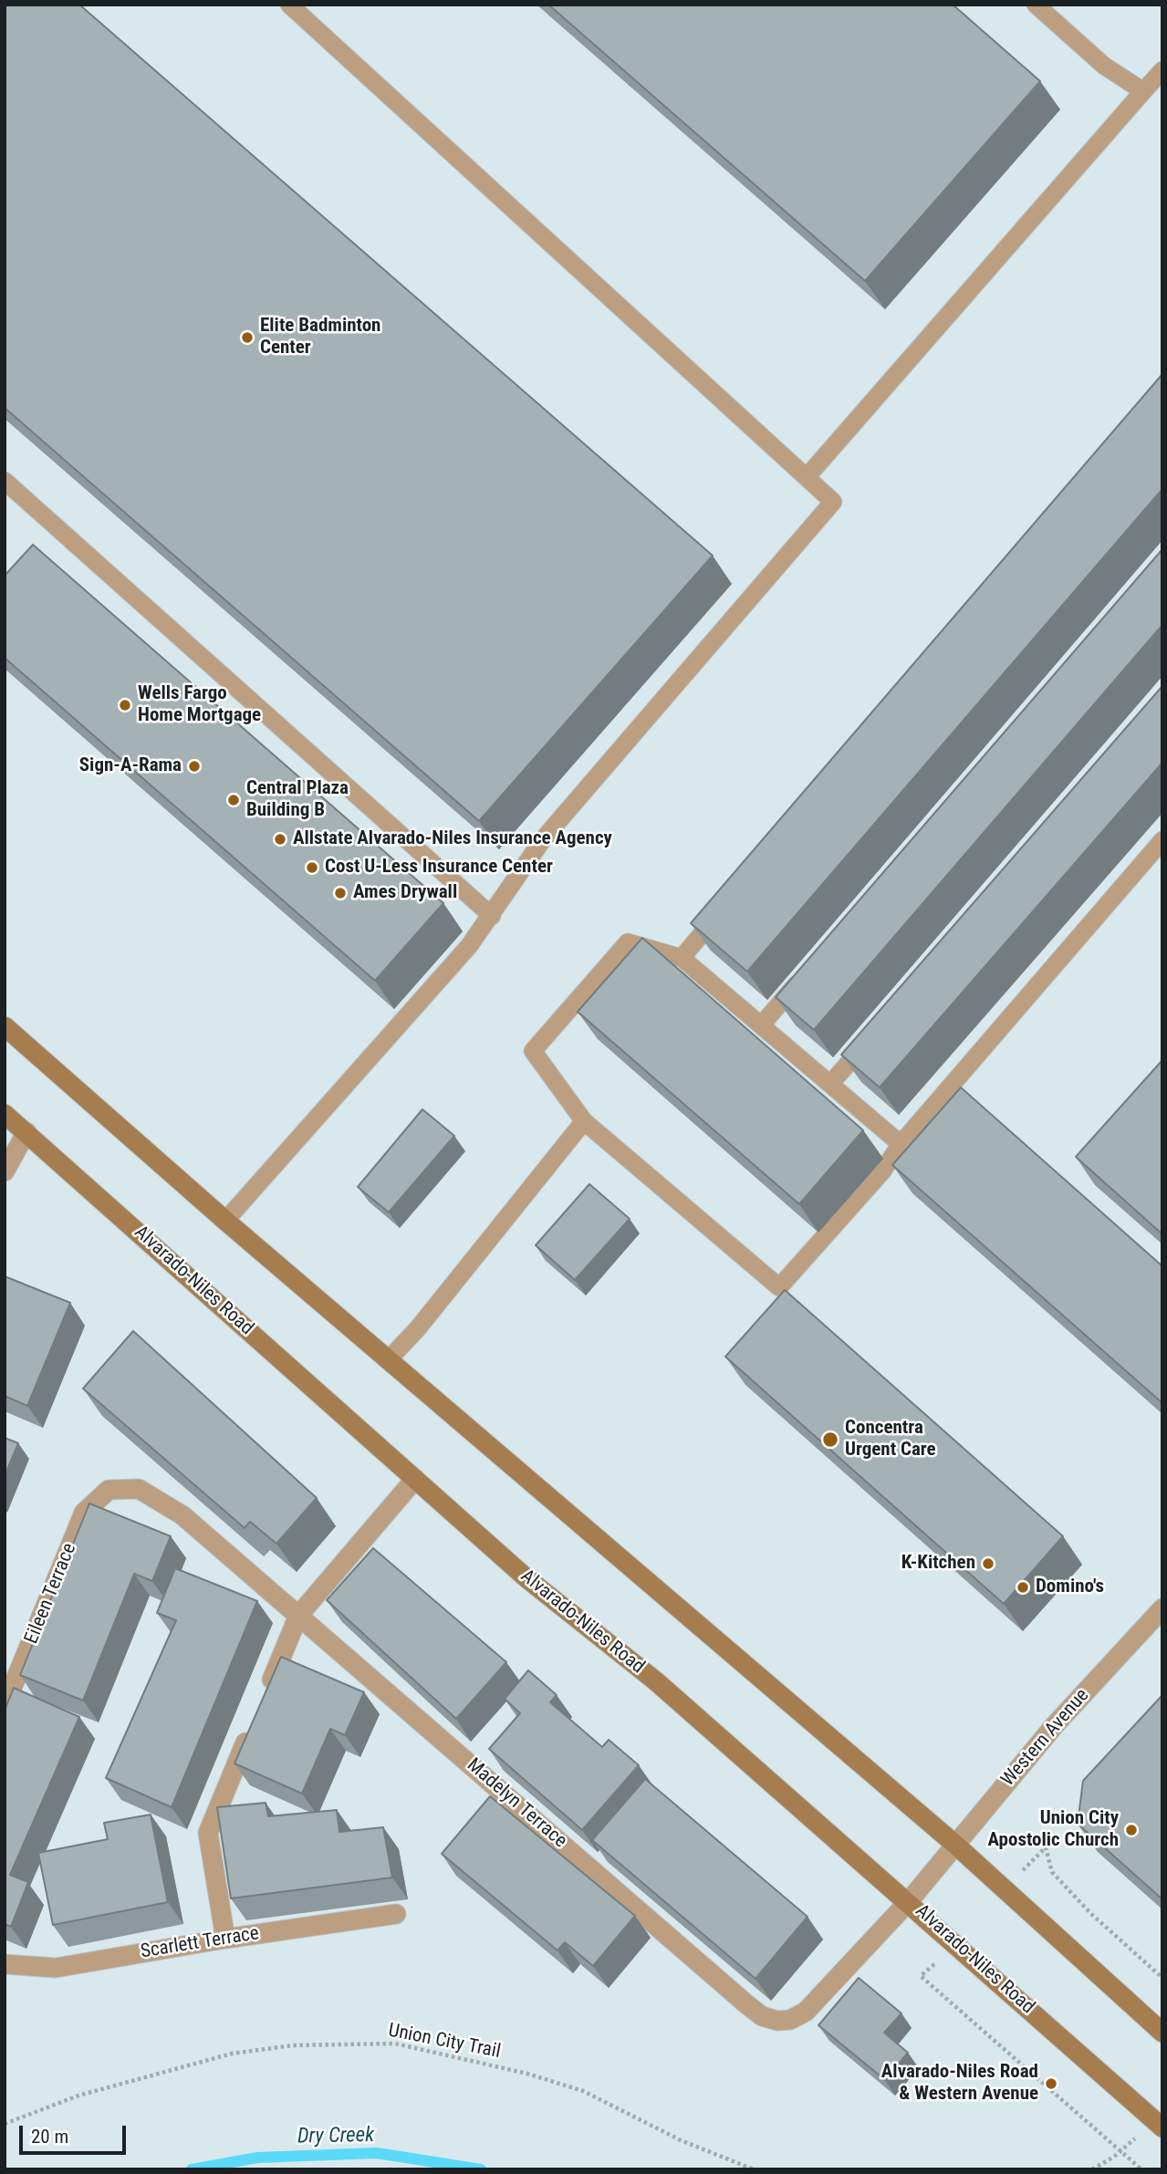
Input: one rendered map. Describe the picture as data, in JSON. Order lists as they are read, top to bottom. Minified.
{"streets":{"main road":["Alvarado-Niles Road"],"street":["Eileen Terrace","Western Avenue","Madelyn Terrace","Scarlett Terrace"],"path":["Union City Trail"]},"crossings":[["Alvarado-Niles Road","Western Avenue"],["Alvarado-Niles Road","Madelyn Terrace"],["Eileen Terrace","Madelyn Terrace"],["Western Avenue","Madelyn Terrace"]],"water":["Dry Creek"],"places":["Elite Badminton Center","Wells Fargo Home Mortgage","Sign-A-Rama","Central Plaza Building B","Allstate Alvarado-Niles Insurance Agency","Cost U-Less Insurance Center","Ames Drywall","Concentra Urgent Care","K-Kitchen","Domino's","Union City Apostolic Church","Alvarado-Niles Road & Western Avenue"],"scale_bar":"20 m"}
